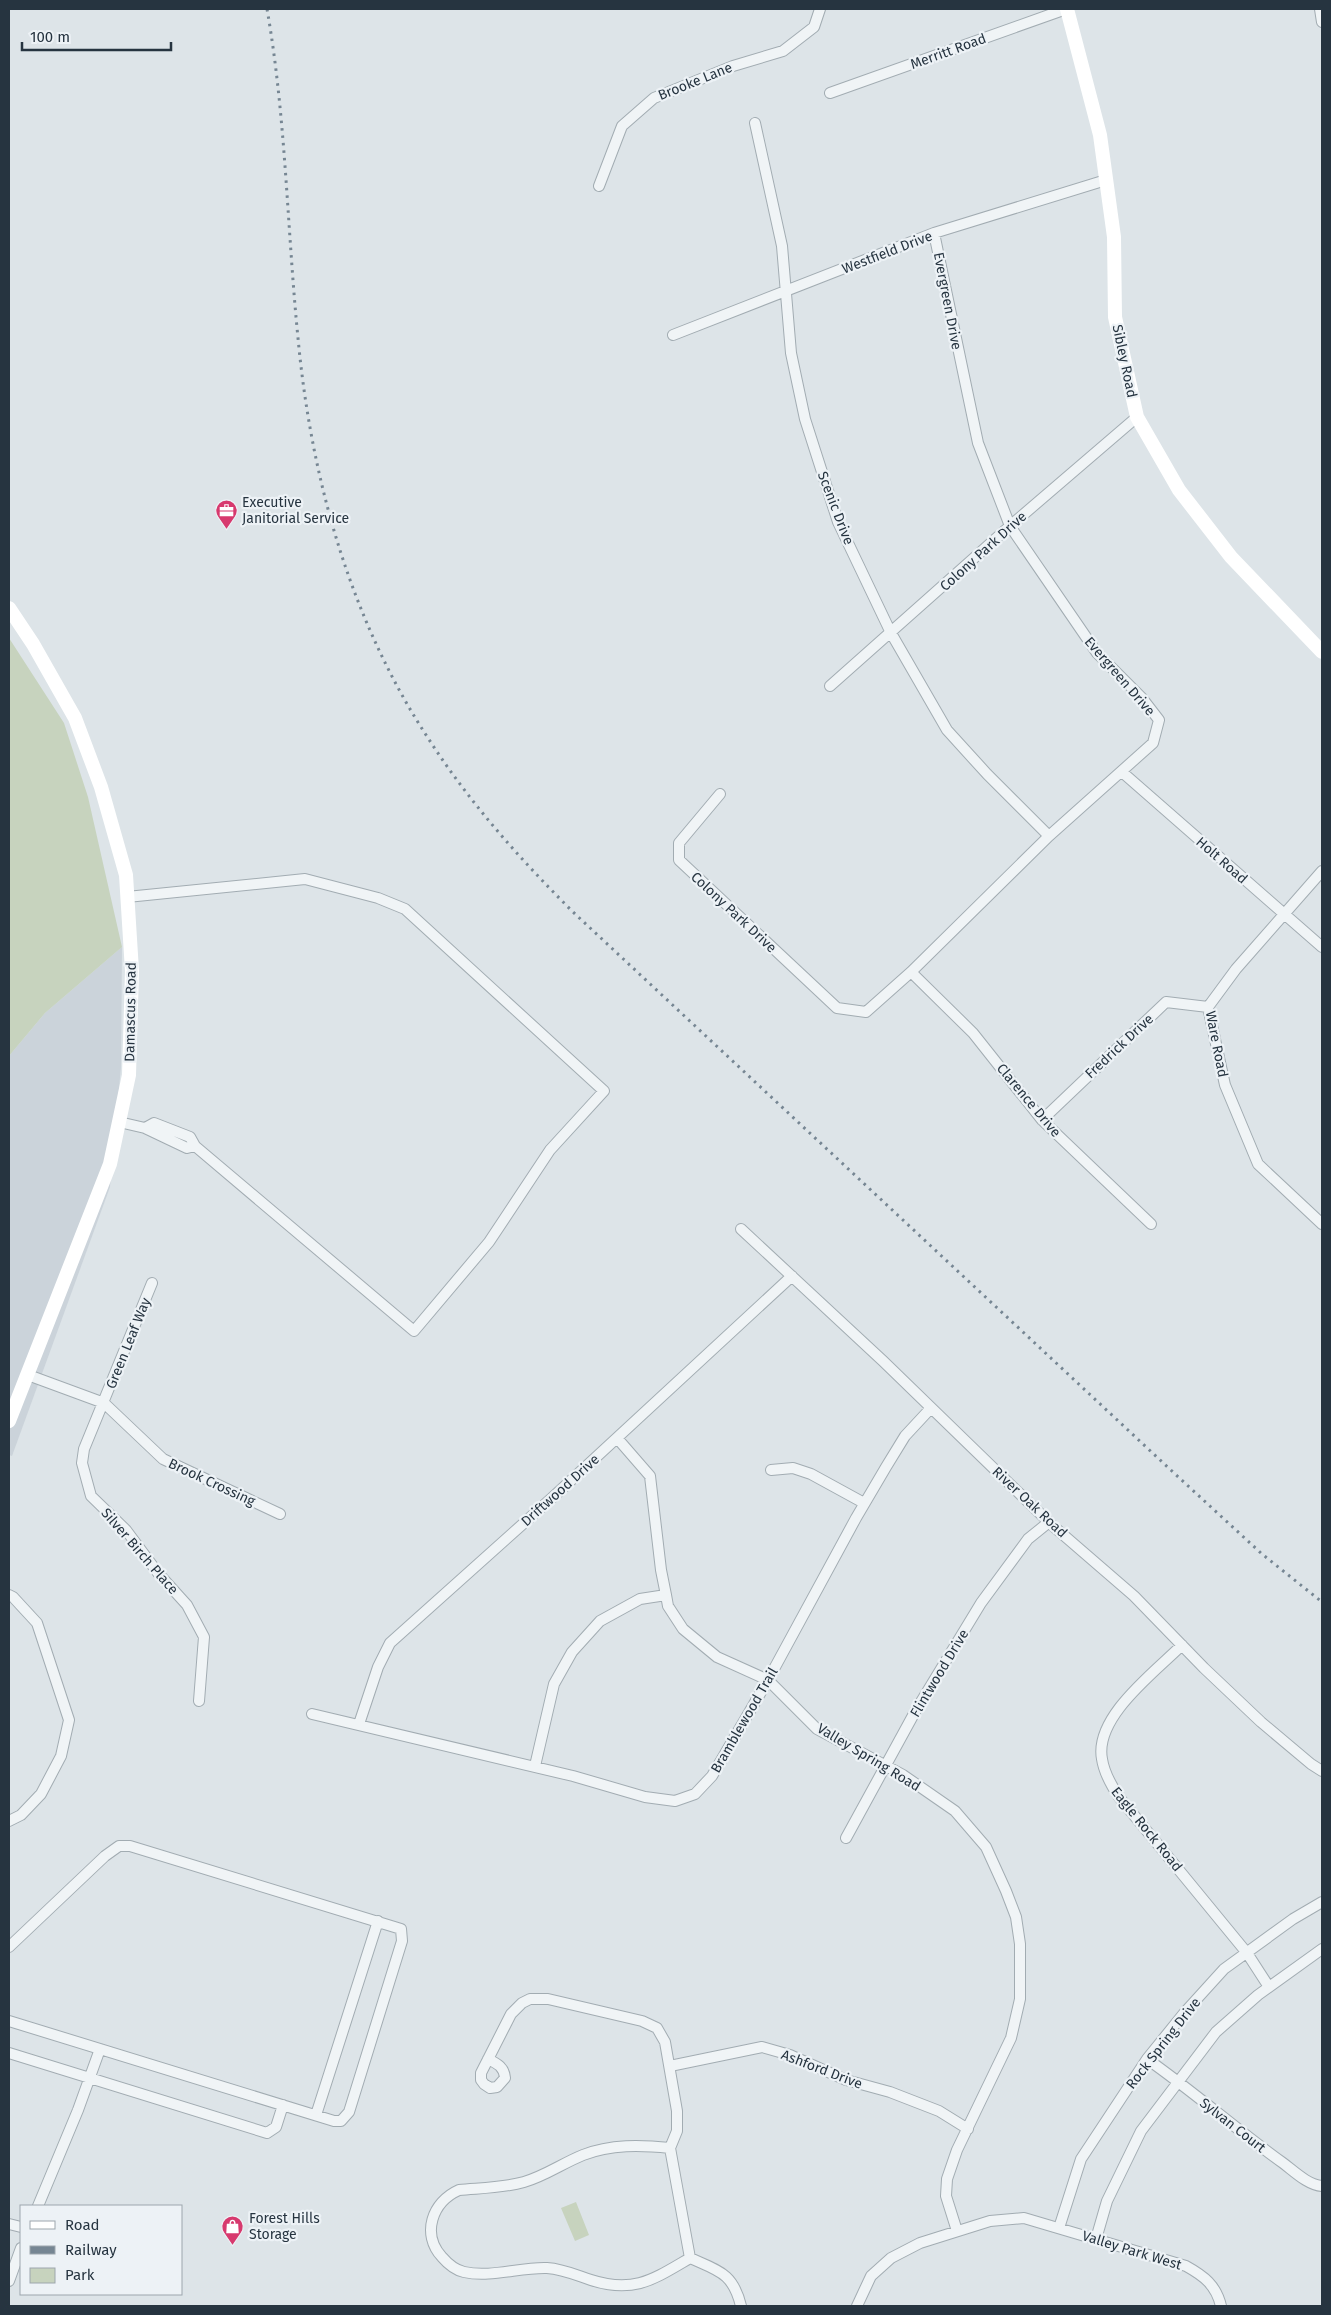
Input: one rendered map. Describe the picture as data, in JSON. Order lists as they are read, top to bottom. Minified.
{"streets":{"street":["Merritt Road","Brooke Lane","Westfield Drive","Evergreen Drive","Sibley Road","Scenic Drive","Colony Park Drive","Holt Road","Damascus Road","Ware Road","Fredrick Drive","Clarence Drive","Green Leaf Way","Brook Crossing","Driftwood Drive","River Oak Road","Silver Birch Place","Flintwood Drive","Bramblewood Trail","Valley Spring Road","Eagle Rock Road","Rock Spring Drive","Ashford Drive","Sylvan Court","Valley Park West"]},"crossings":[["Merritt Road","Sibley Road"],["Westfield Drive","Evergreen Drive"],["Westfield Drive","Sibley Road"],["Westfield Drive","Scenic Drive"],["Evergreen Drive","Scenic Drive"],["Evergreen Drive","Colony Park Drive"],["Evergreen Drive","Holt Road"],["Evergreen Drive","Clarence Drive"],["Sibley Road","Colony Park Drive"],["Scenic Drive","Colony Park Drive"],["Holt Road","Ware Road"],["Ware Road","Fredrick Drive"],["Fredrick Drive","Clarence Drive"],["Green Leaf Way","Brook Crossing"],["Green Leaf Way","Silver Birch Place"],["Brook Crossing","Silver Birch Place"],["Driftwood Drive","River Oak Road"],["Driftwood Drive","Bramblewood Trail"],["Driftwood Drive","Valley Spring Road"],["River Oak Road","Flintwood Drive"],["River Oak Road","Bramblewood Trail"],["River Oak Road","Eagle Rock Road"],["Flintwood Drive","Valley Spring Road"],["Bramblewood Trail","Valley Spring Road"],["Valley Spring Road","Ashford Drive"],["Valley Spring Road","Valley Park West"],["Eagle Rock Road","Rock Spring Drive"],["Rock Spring Drive","Sylvan Court"],["Rock Spring Drive","Valley Park West"]],"places":{"office":["Executive Janitorial Service"],"shop":["Forest Hills Storage"]},"legend":["Road","Railway","Park"],"scale_bar":"100 m"}
